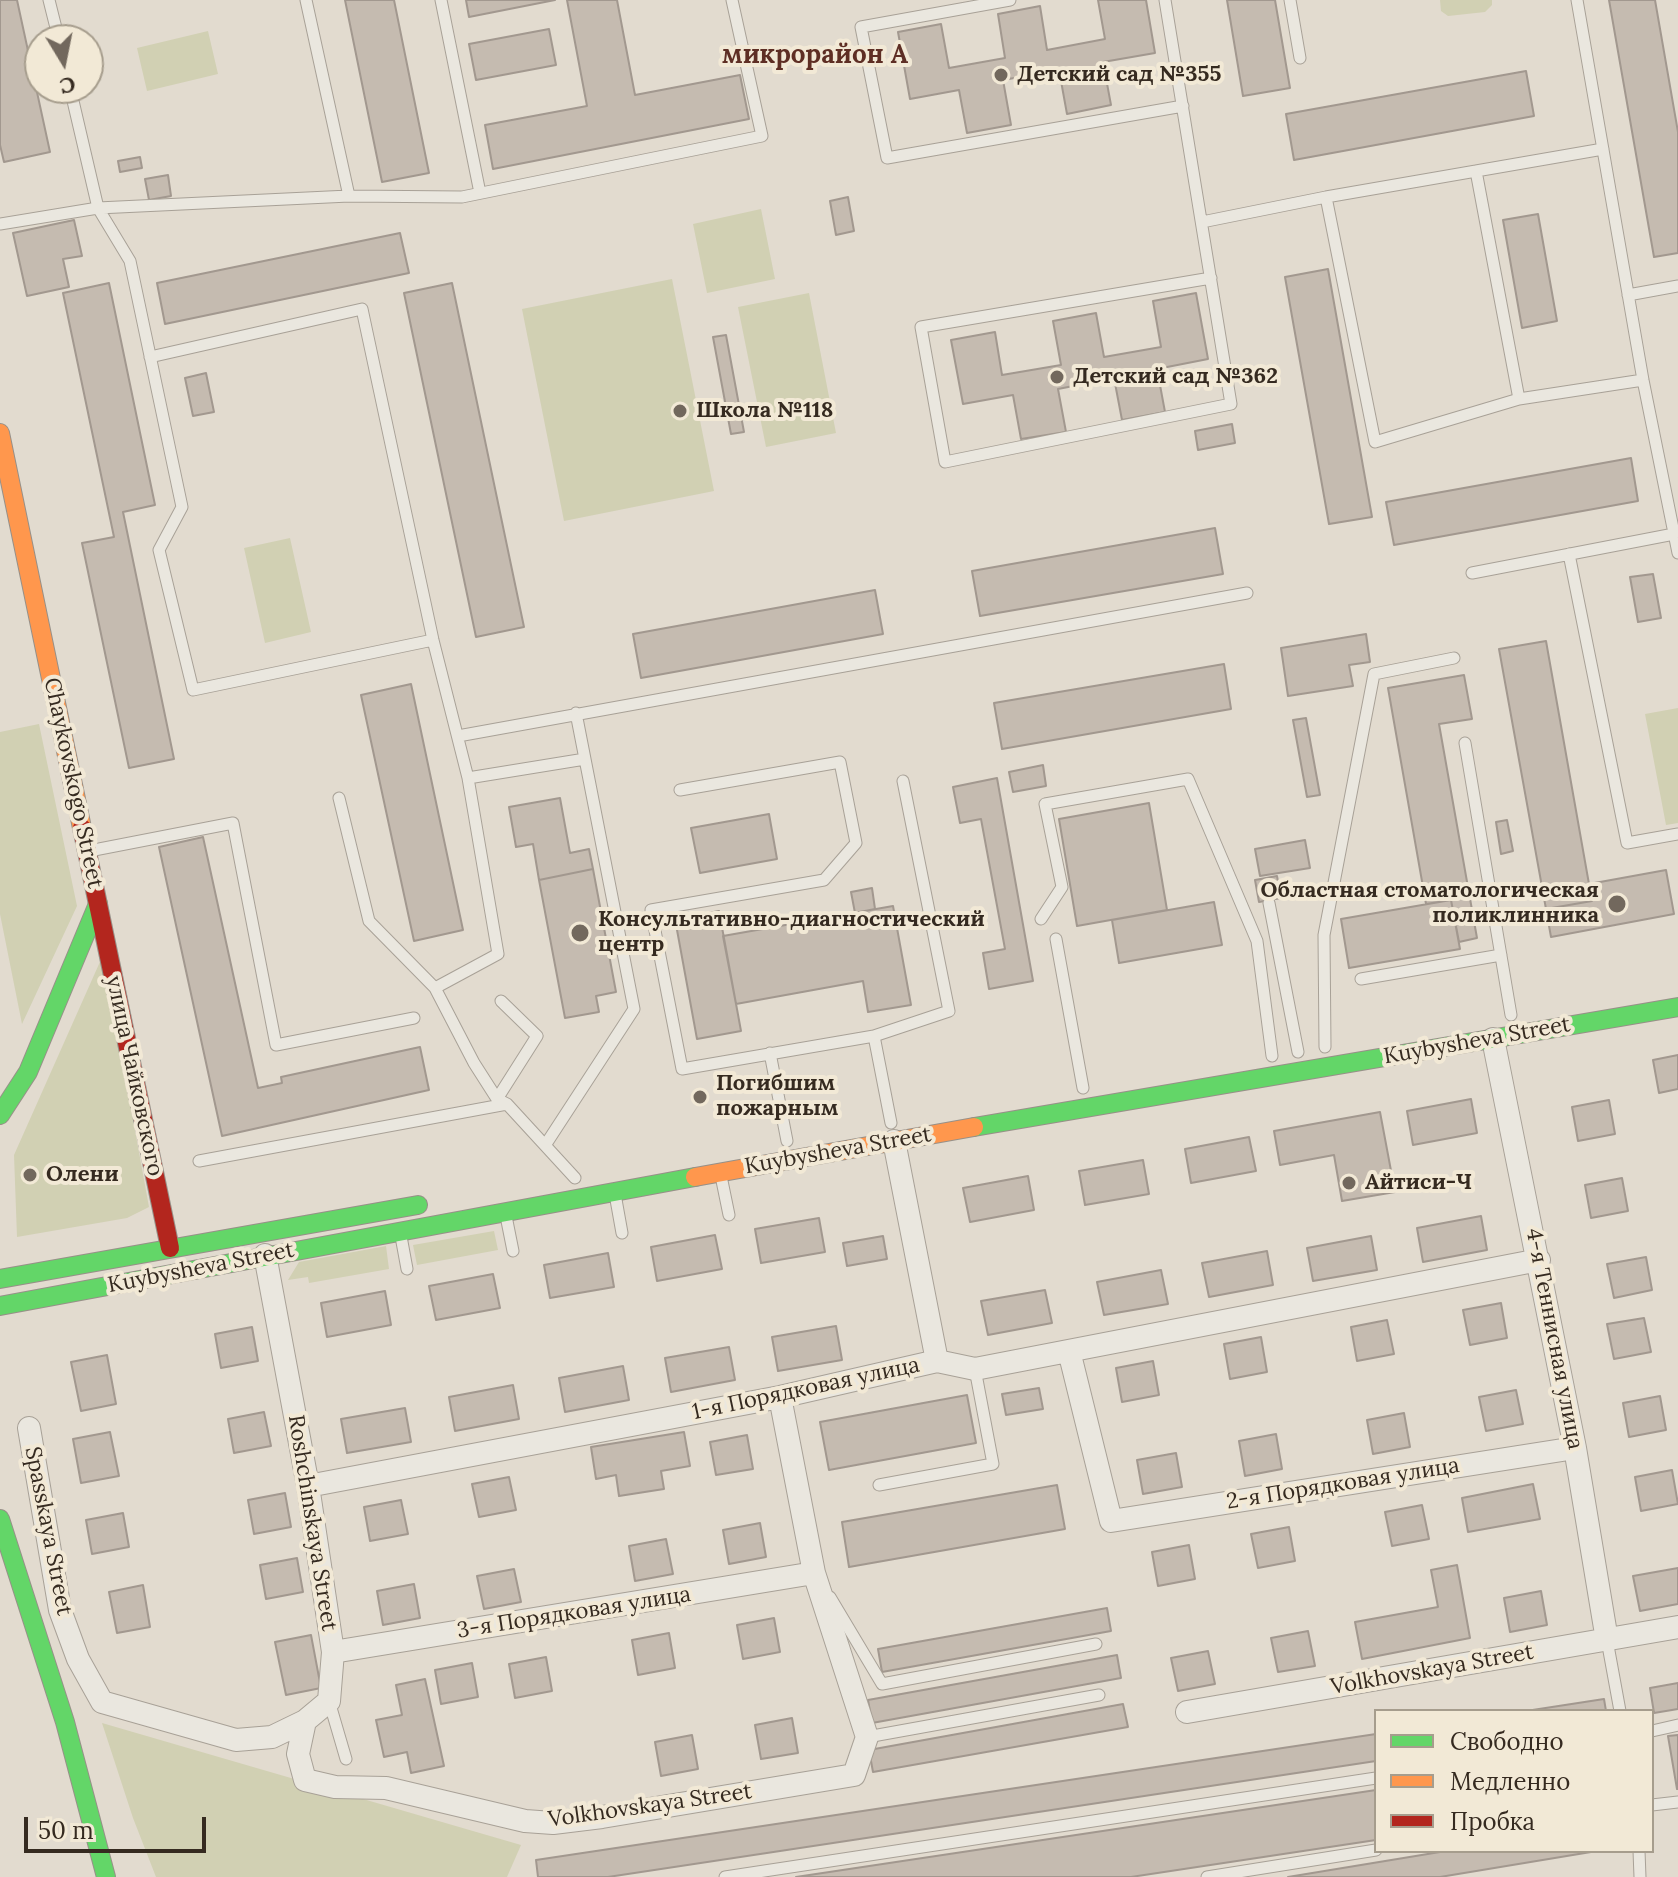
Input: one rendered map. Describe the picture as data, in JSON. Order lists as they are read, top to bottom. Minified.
{"streets":{"main road":["Chaykovskogo Street","Kuybysheva Street","улица Чайковского"],"street":["4-я Теннисная улица","1-я Порядковая улица","2-я Порядковая улица","Roshchinskaya Street","Spasskaya Street","3-я Порядковая улица","Volkhovskaya Street"]},"crossings":[["Chaykovskogo Street","улица Чайковского"],["Kuybysheva Street","улица Чайковского"],["Kuybysheva Street","4-я Теннисная улица"],["Kuybysheva Street","Roshchinskaya Street"],["4-я Теннисная улица","1-я Порядковая улица"],["4-я Теннисная улица","2-я Порядковая улица"],["4-я Теннисная улица","Volkhovskaya Street"],["1-я Порядковая улица","2-я Порядковая улица"],["1-я Порядковая улица","Roshchinskaya Street"],["Roshchinskaya Street","3-я Порядковая улица"],["Spasskaya Street","Volkhovskaya Street"]],"districts":["микрорайон А"],"places":["Детский сад №355","Детский сад №362","Школа №118","Областная стоматологическая поликлинника","Консультативно-диагностический центр","Погибшим пожарным","Олени","Айтиси-Ч"],"legend":["Свободно","Медленно","Пробка"],"scale_bar":"50 m","north":"bottom"}
